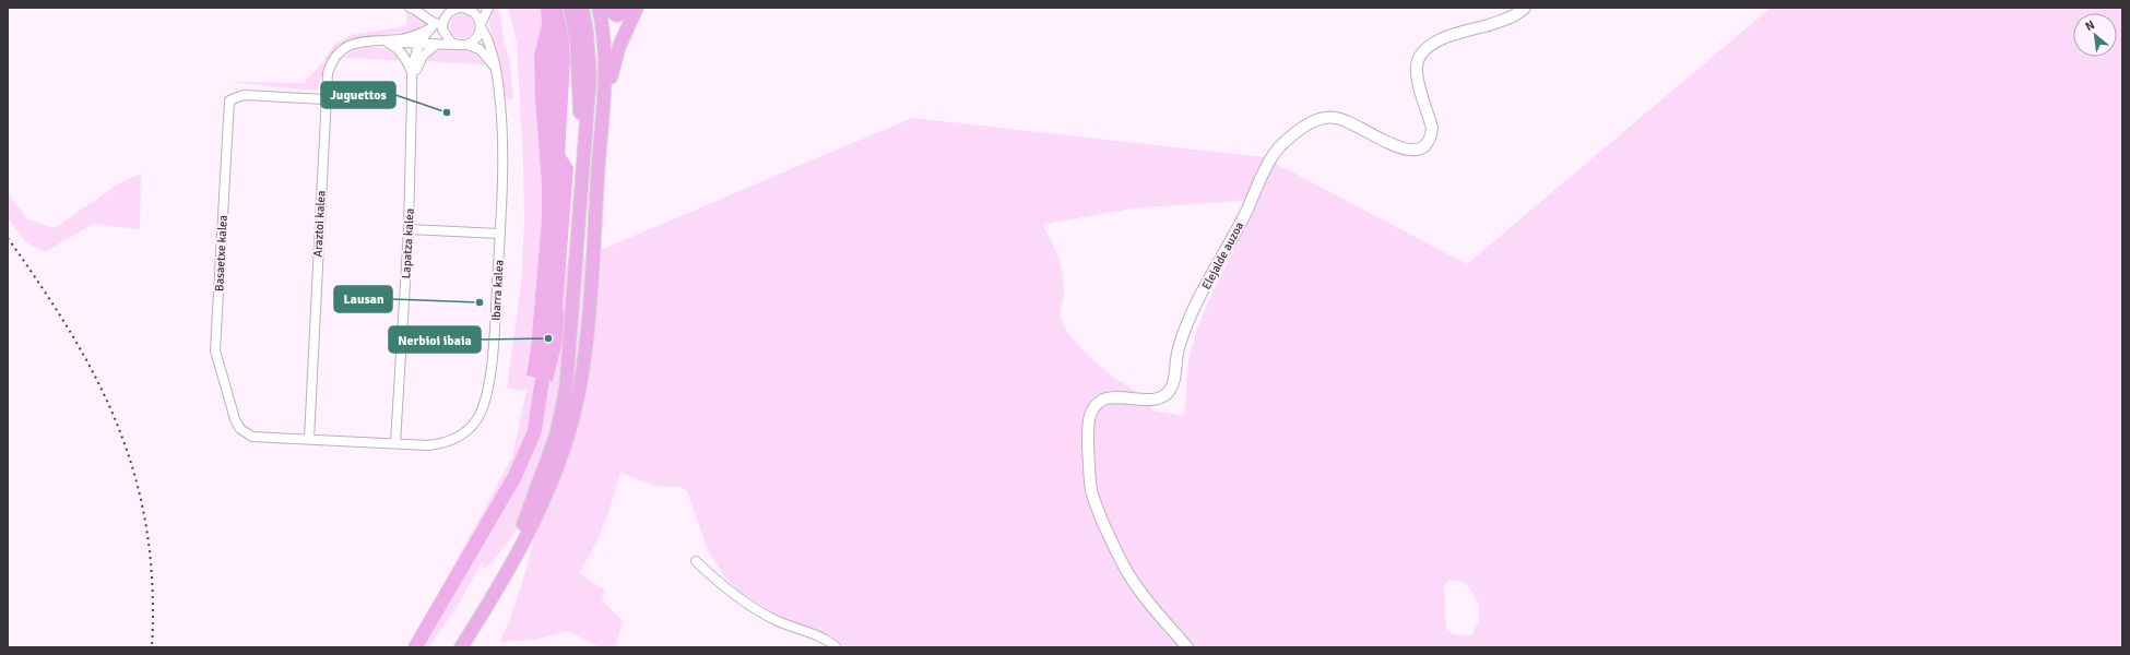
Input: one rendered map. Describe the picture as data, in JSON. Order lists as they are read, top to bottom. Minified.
{"streets":{"street":["Araztoi kalea","Lapatza kalea","Basaetxe kalea","Elejalde auzoa","Ibarra kalea"]},"crossings":[["Araztoi kalea","Basaetxe kalea"],["Araztoi kalea","Ibarra kalea"],["Lapatza kalea","Ibarra kalea"],["Basaetxe kalea","Ibarra kalea"]],"places":["Juguettos","Lausan","Nerbioi ibaia"],"north":"top left"}
